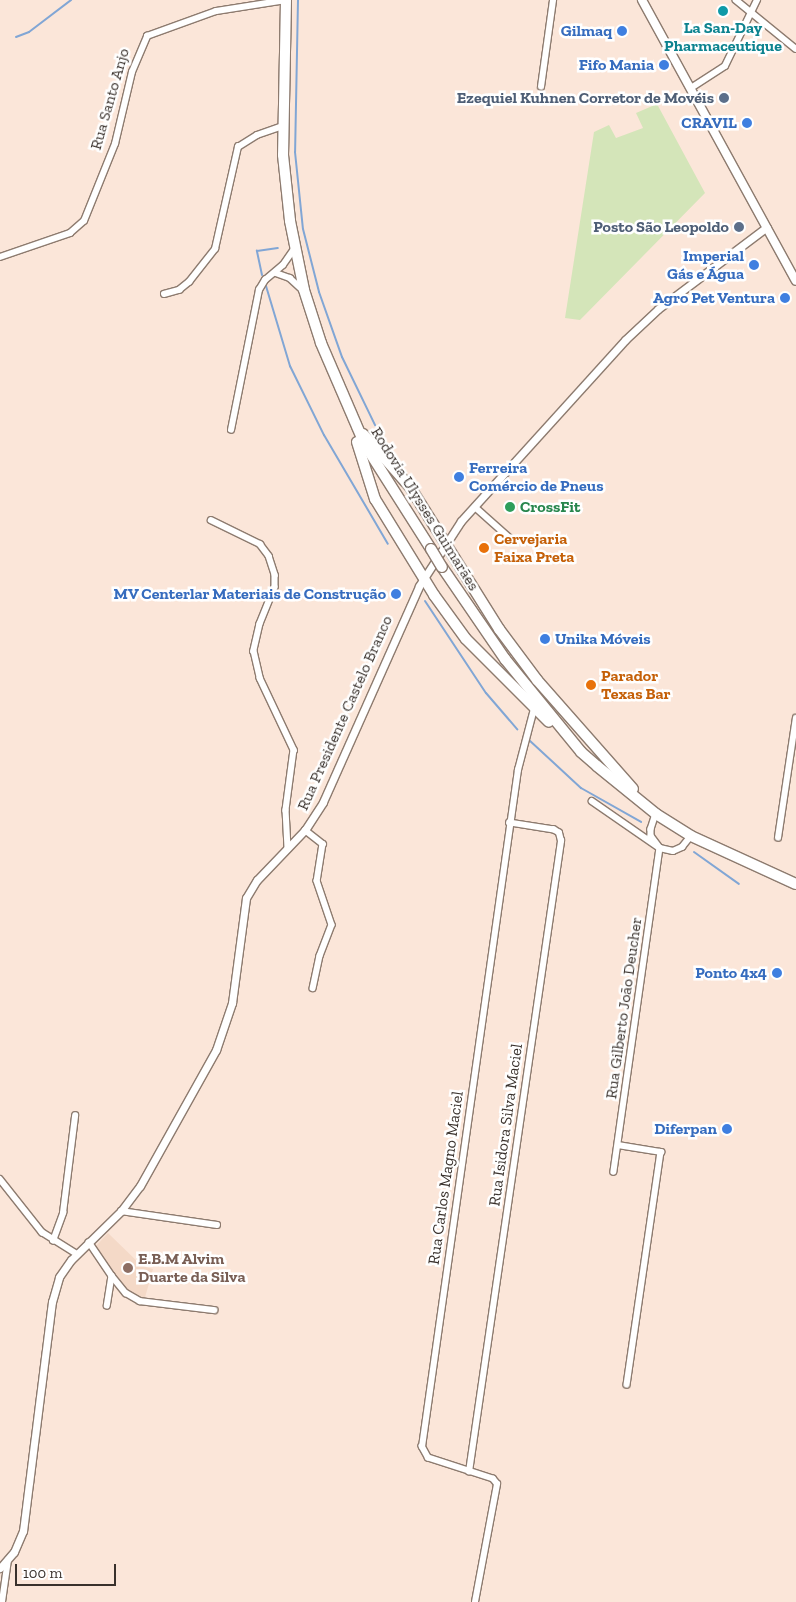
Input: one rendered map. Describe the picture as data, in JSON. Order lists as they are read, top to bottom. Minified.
{"streets":{"highway":["Rodovia Ulysses Guimarães"],"street":["Rua Santo Anjo","Rua Presidente Castelo Branco","Rua Gilberto João Deucher","Rua Isidora Silva Maciel","Rua Carlos Magno Maciel"]},"crossings":[["Rua Santo Anjo","Rodovia Ulysses Guimarães"],["Rua Isidora Silva Maciel","Rua Carlos Magno Maciel"]],"places":["La San-Day Pharmaceutique","Gilmaq","Fifo Mania","Ezequiel Kuhnen Corretor de Movéis","CRAVIL","Posto São Leopoldo","Imperial Gás e Água","Agro Pet Ventura","Ferreira Comércio de Pneus","CrossFit","Cervejaria Faixa Preta","MV Centerlar Materiais de Construção","Unika Móveis","Parador Texas Bar","Ponto 4x4","Diferpan","E.B.M Alvim Duarte da Silva"],"scale_bar":"100 m"}
